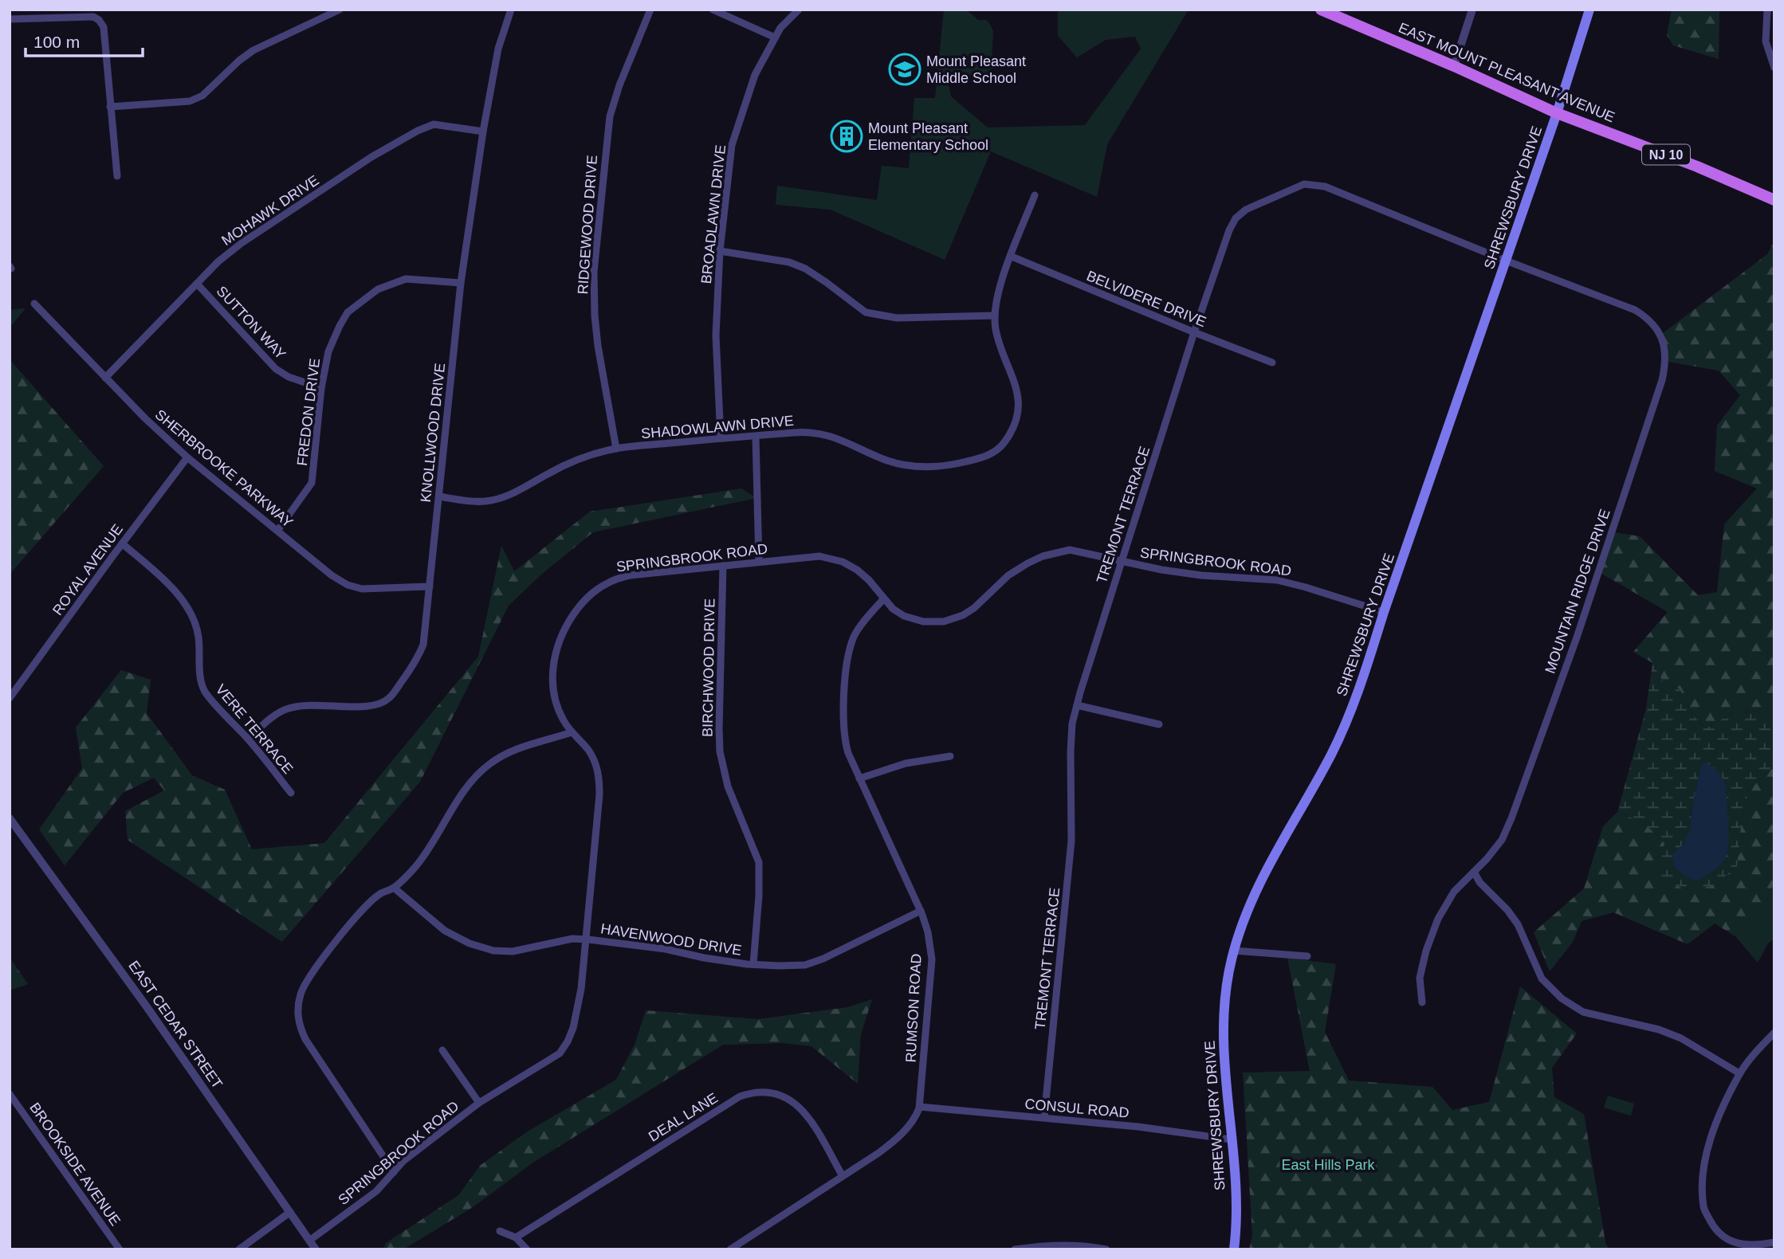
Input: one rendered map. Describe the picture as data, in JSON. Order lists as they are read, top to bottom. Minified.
{"streets":{"main road":["EAST MOUNT PLEASANT AVENUE","NJ 10","SHREWSBURY DRIVE"],"street":["MOHAWK DRIVE","BROADLAWN DRIVE","RIDGEWOOD DRIVE","BELVIDERE DRIVE","SUTTON WAY","FREDON DRIVE","SHADOWLAWN DRIVE","KNOLLWOOD DRIVE","SHERBROOKE PARKWAY","TREMONT TERRACE","SPRINGBROOK ROAD","ROYAL AVENUE","MOUNTAIN RIDGE DRIVE","BIRCHWOOD DRIVE","VERE TERRACE","HAVENWOOD DRIVE","RUMSON ROAD","EAST CEDAR STREET","CONSUL ROAD","DEAL LANE","BROOKSIDE AVENUE"]},"crossings":[["EAST MOUNT PLEASANT AVENUE","SHREWSBURY DRIVE"],["SHREWSBURY DRIVE","TREMONT TERRACE"],["SHREWSBURY DRIVE","SPRINGBROOK ROAD"],["SHREWSBURY DRIVE","MOUNTAIN RIDGE DRIVE"],["SHREWSBURY DRIVE","CONSUL ROAD"],["MOHAWK DRIVE","SUTTON WAY"],["MOHAWK DRIVE","KNOLLWOOD DRIVE"],["MOHAWK DRIVE","SHERBROOKE PARKWAY"],["BROADLAWN DRIVE","SHADOWLAWN DRIVE"],["RIDGEWOOD DRIVE","SHADOWLAWN DRIVE"],["BELVIDERE DRIVE","SHADOWLAWN DRIVE"],["BELVIDERE DRIVE","TREMONT TERRACE"],["SUTTON WAY","FREDON DRIVE"],["FREDON DRIVE","KNOLLWOOD DRIVE"],["FREDON DRIVE","SHERBROOKE PARKWAY"],["SHADOWLAWN DRIVE","KNOLLWOOD DRIVE"],["KNOLLWOOD DRIVE","SHERBROOKE PARKWAY"],["KNOLLWOOD DRIVE","VERE TERRACE"],["SHERBROOKE PARKWAY","ROYAL AVENUE"],["TREMONT TERRACE","SPRINGBROOK ROAD"],["TREMONT TERRACE","MOUNTAIN RIDGE DRIVE"],["TREMONT TERRACE","CONSUL ROAD"],["SPRINGBROOK ROAD","BIRCHWOOD DRIVE"],["SPRINGBROOK ROAD","HAVENWOOD DRIVE"],["SPRINGBROOK ROAD","RUMSON ROAD"],["SPRINGBROOK ROAD","EAST CEDAR STREET"],["ROYAL AVENUE","VERE TERRACE"],["BIRCHWOOD DRIVE","HAVENWOOD DRIVE"],["HAVENWOOD DRIVE","RUMSON ROAD"],["RUMSON ROAD","CONSUL ROAD"],["RUMSON ROAD","DEAL LANE"]],"parks":["East Hills Park"],"places":{"school or university":["Mount Pleasant Middle School"],"building":["Mount Pleasant Elementary School"]},"scale_bar":"100 m"}
